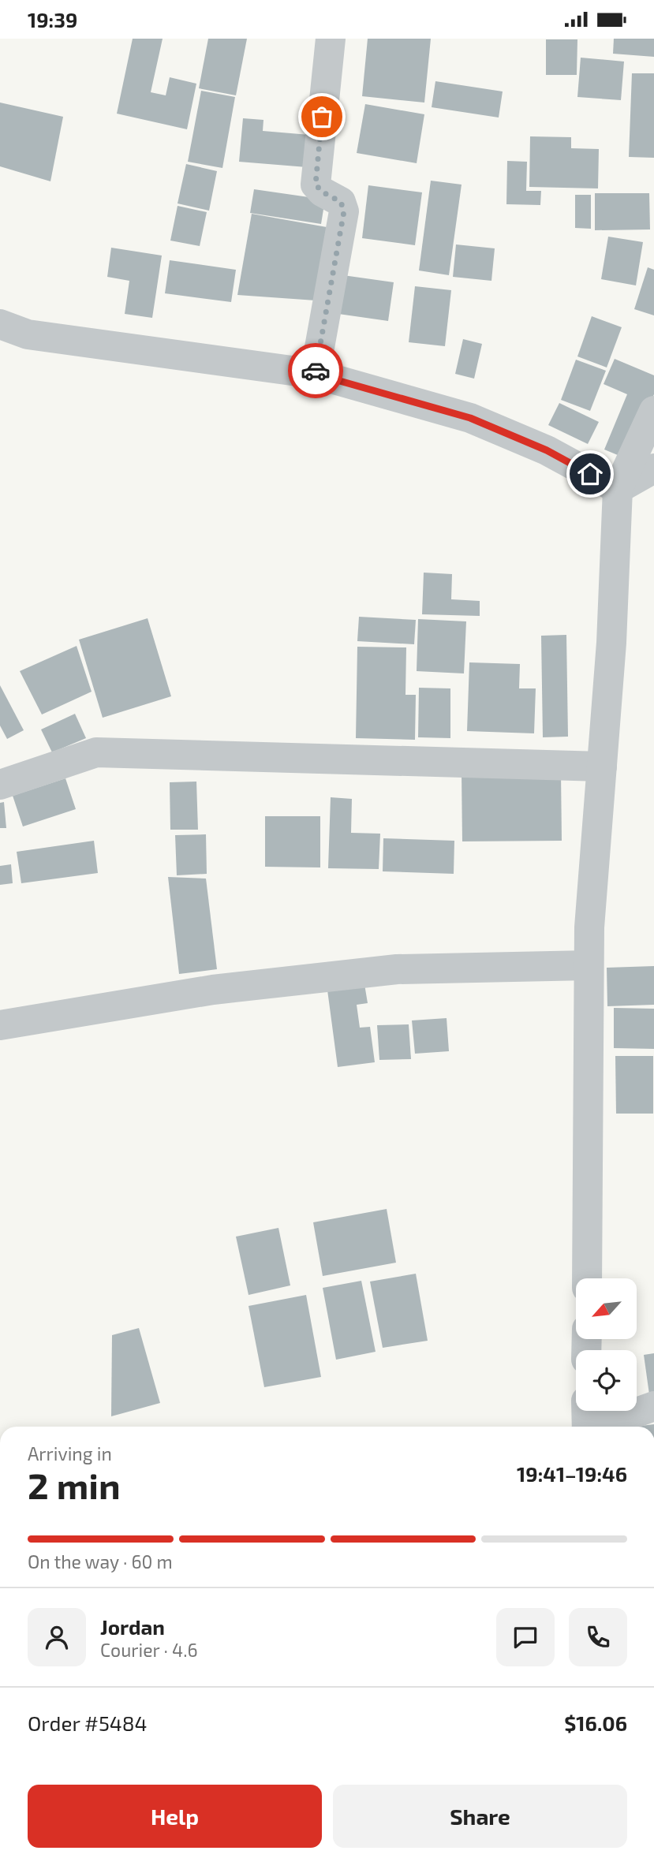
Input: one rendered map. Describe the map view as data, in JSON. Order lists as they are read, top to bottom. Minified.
{"north":"bottom left","page":{"status":"19:39","heading":["2 min","Arriving in","19:41–19:46"],"panel":["Jordan","Courier · 4.6","Order #5484","$16.06"],"bar":"On the way · 60 m","buttons":["Help","Share"]}}
